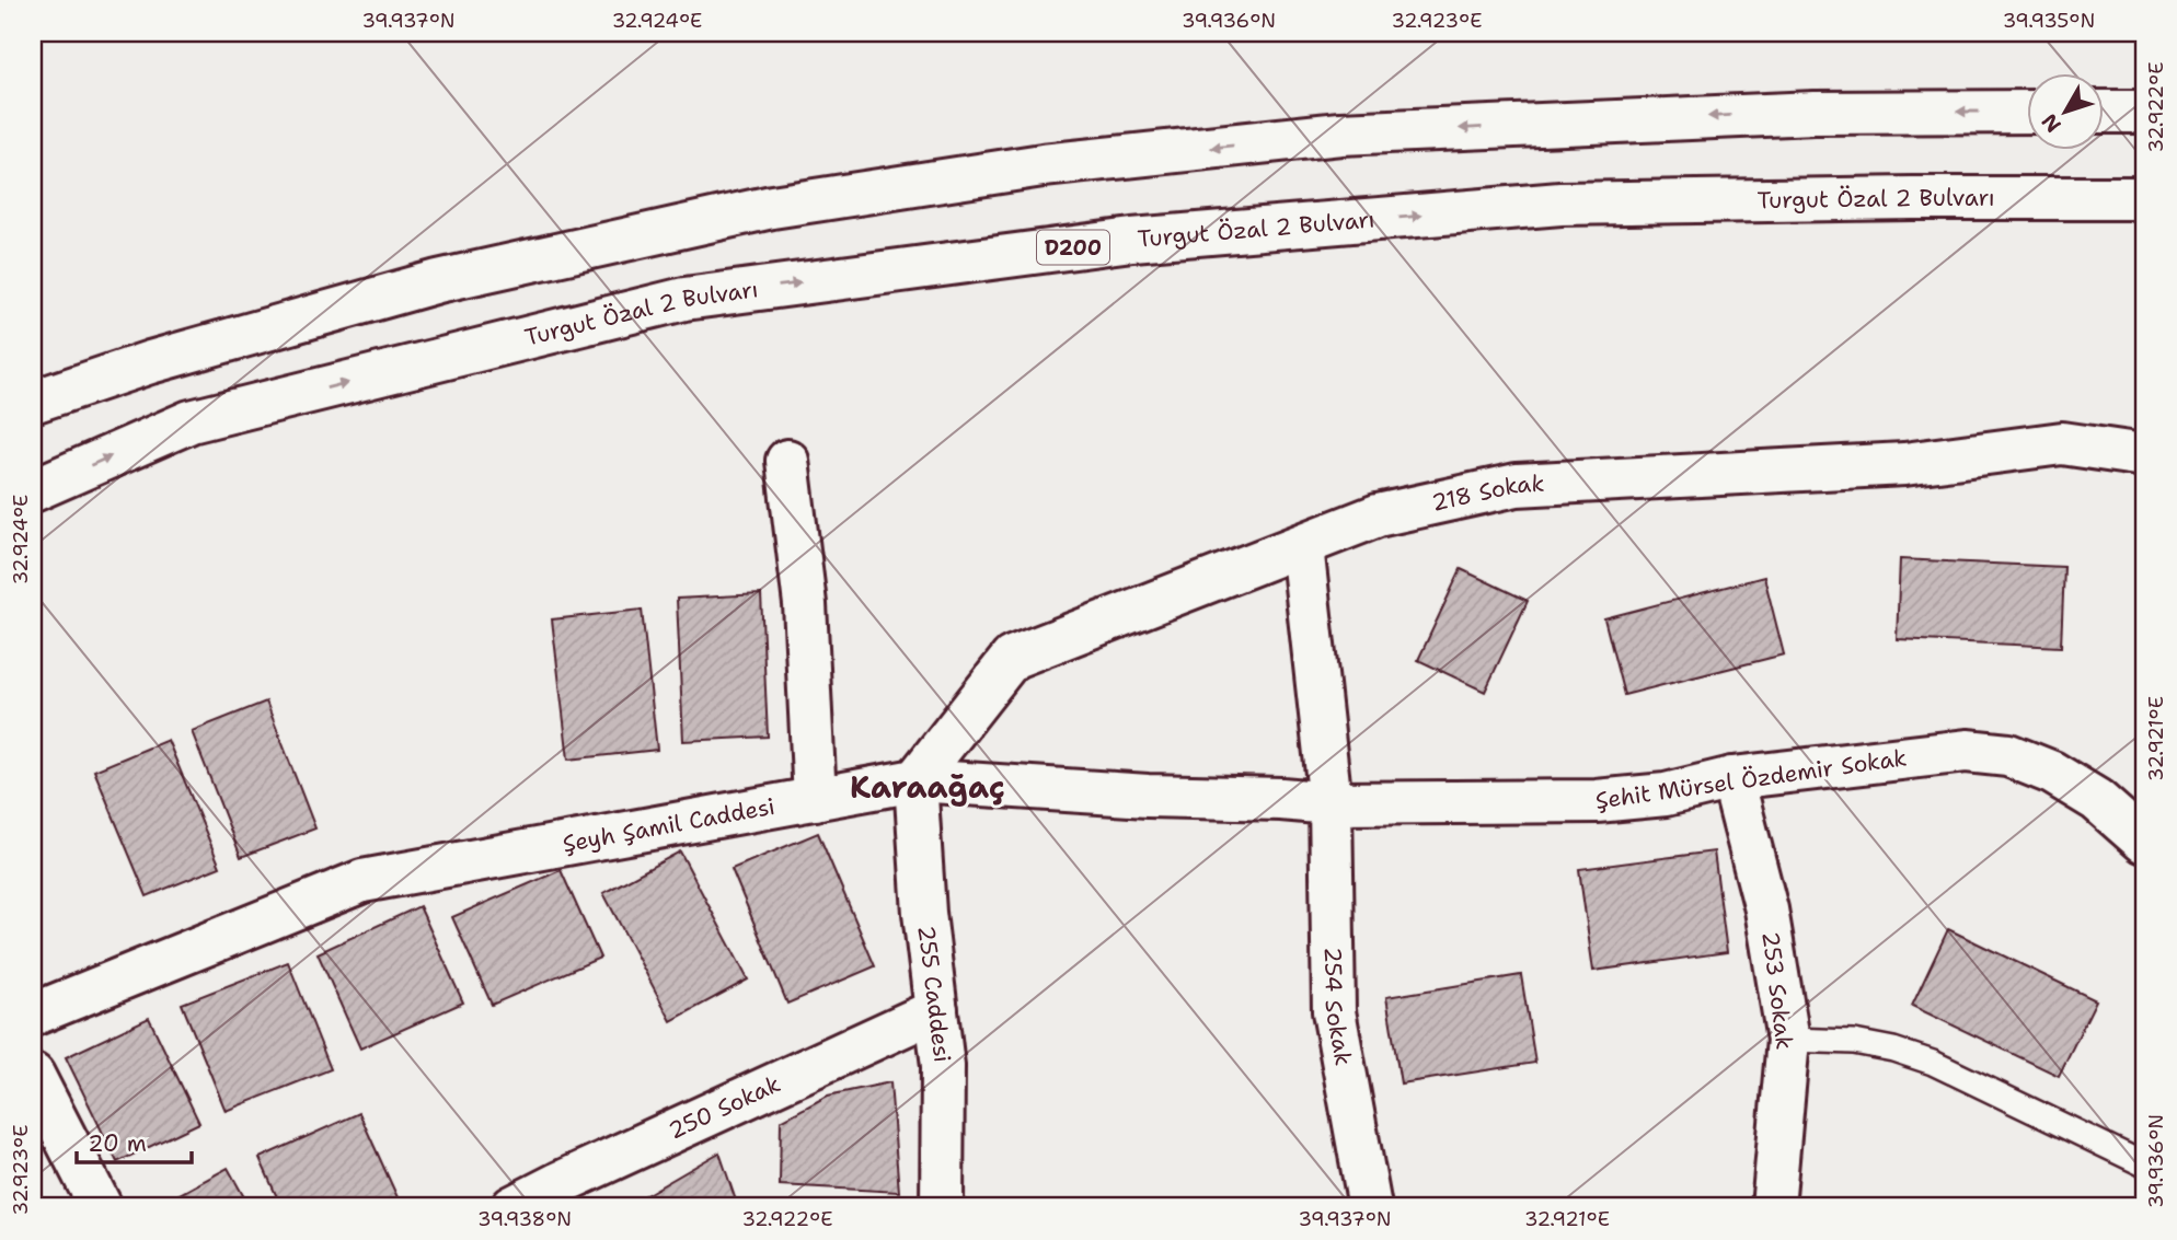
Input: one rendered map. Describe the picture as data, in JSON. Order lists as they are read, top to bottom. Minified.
{"streets":{"main road":["Turgut Özal 2 Bulvarı","D200","218 Sokak","Şehit Mürsel Özdemir Sokak","Şeyh Şamil Caddesi","253 Sokak","255 Caddesi","254 Sokak","250 Sokak"]},"crossings":[["218 Sokak","Şeyh Şamil Caddesi"],["218 Sokak","255 Caddesi"],["218 Sokak","254 Sokak"],["Şehit Mürsel Özdemir Sokak","Şeyh Şamil Caddesi"],["Şehit Mürsel Özdemir Sokak","253 Sokak"],["Şehit Mürsel Özdemir Sokak","254 Sokak"],["Şeyh Şamil Caddesi","255 Caddesi"],["Şeyh Şamil Caddesi","254 Sokak"],["255 Caddesi","250 Sokak"]],"districts":["Karaağaç"],"scale_bar":"20 m","north":"bottom left","coordinates":["39.937°N","32.924°E","39.936°N","32.923°E","39.935°N","32.922°E","32.921°E","39.938°N"]}
